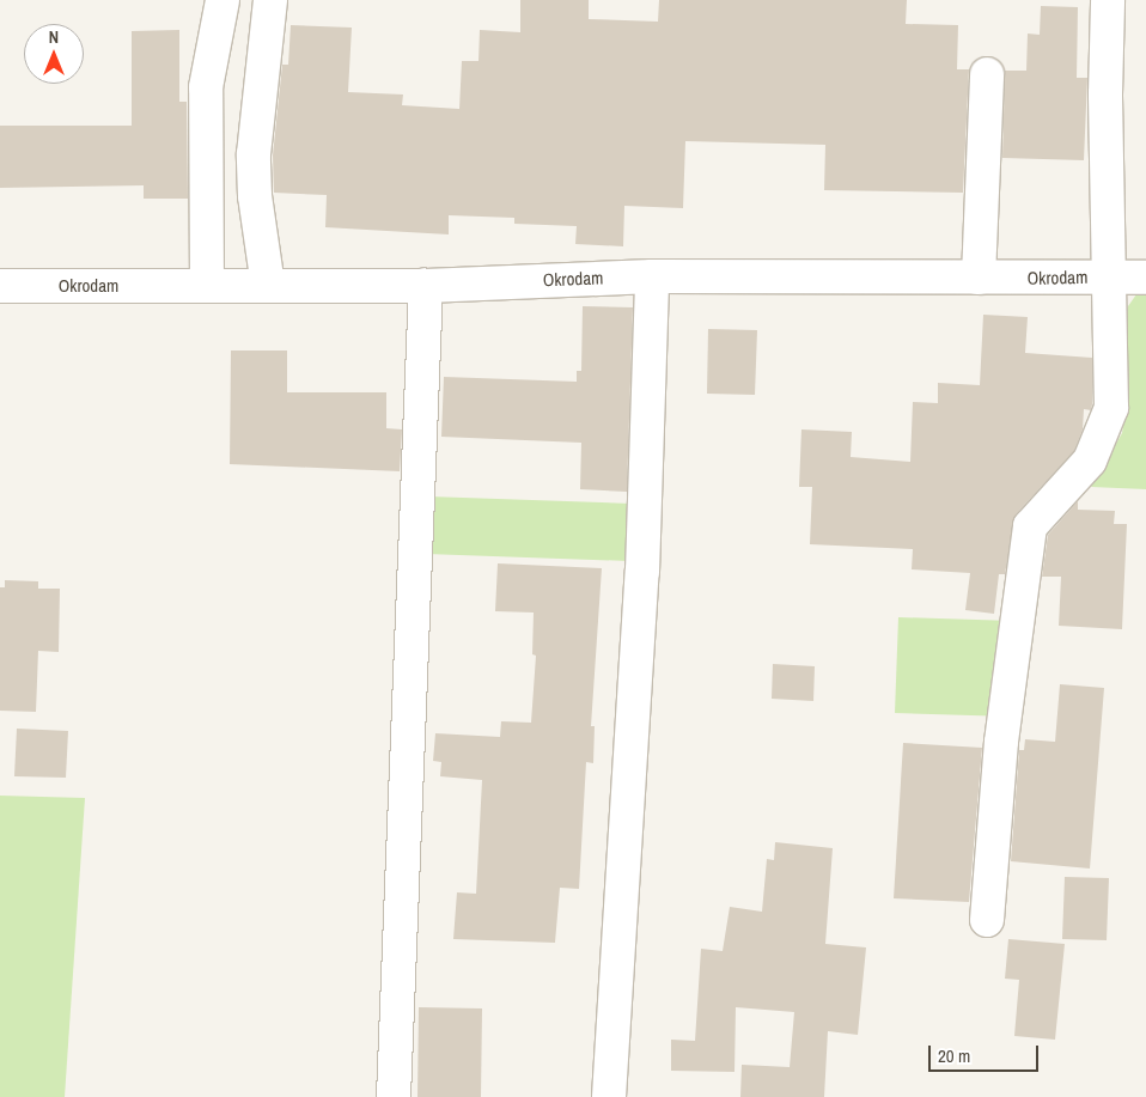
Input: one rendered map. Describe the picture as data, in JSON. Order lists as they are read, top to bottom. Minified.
{"streets":{"street":["Okrodam"]},"scale_bar":"20 m","north":"top"}
